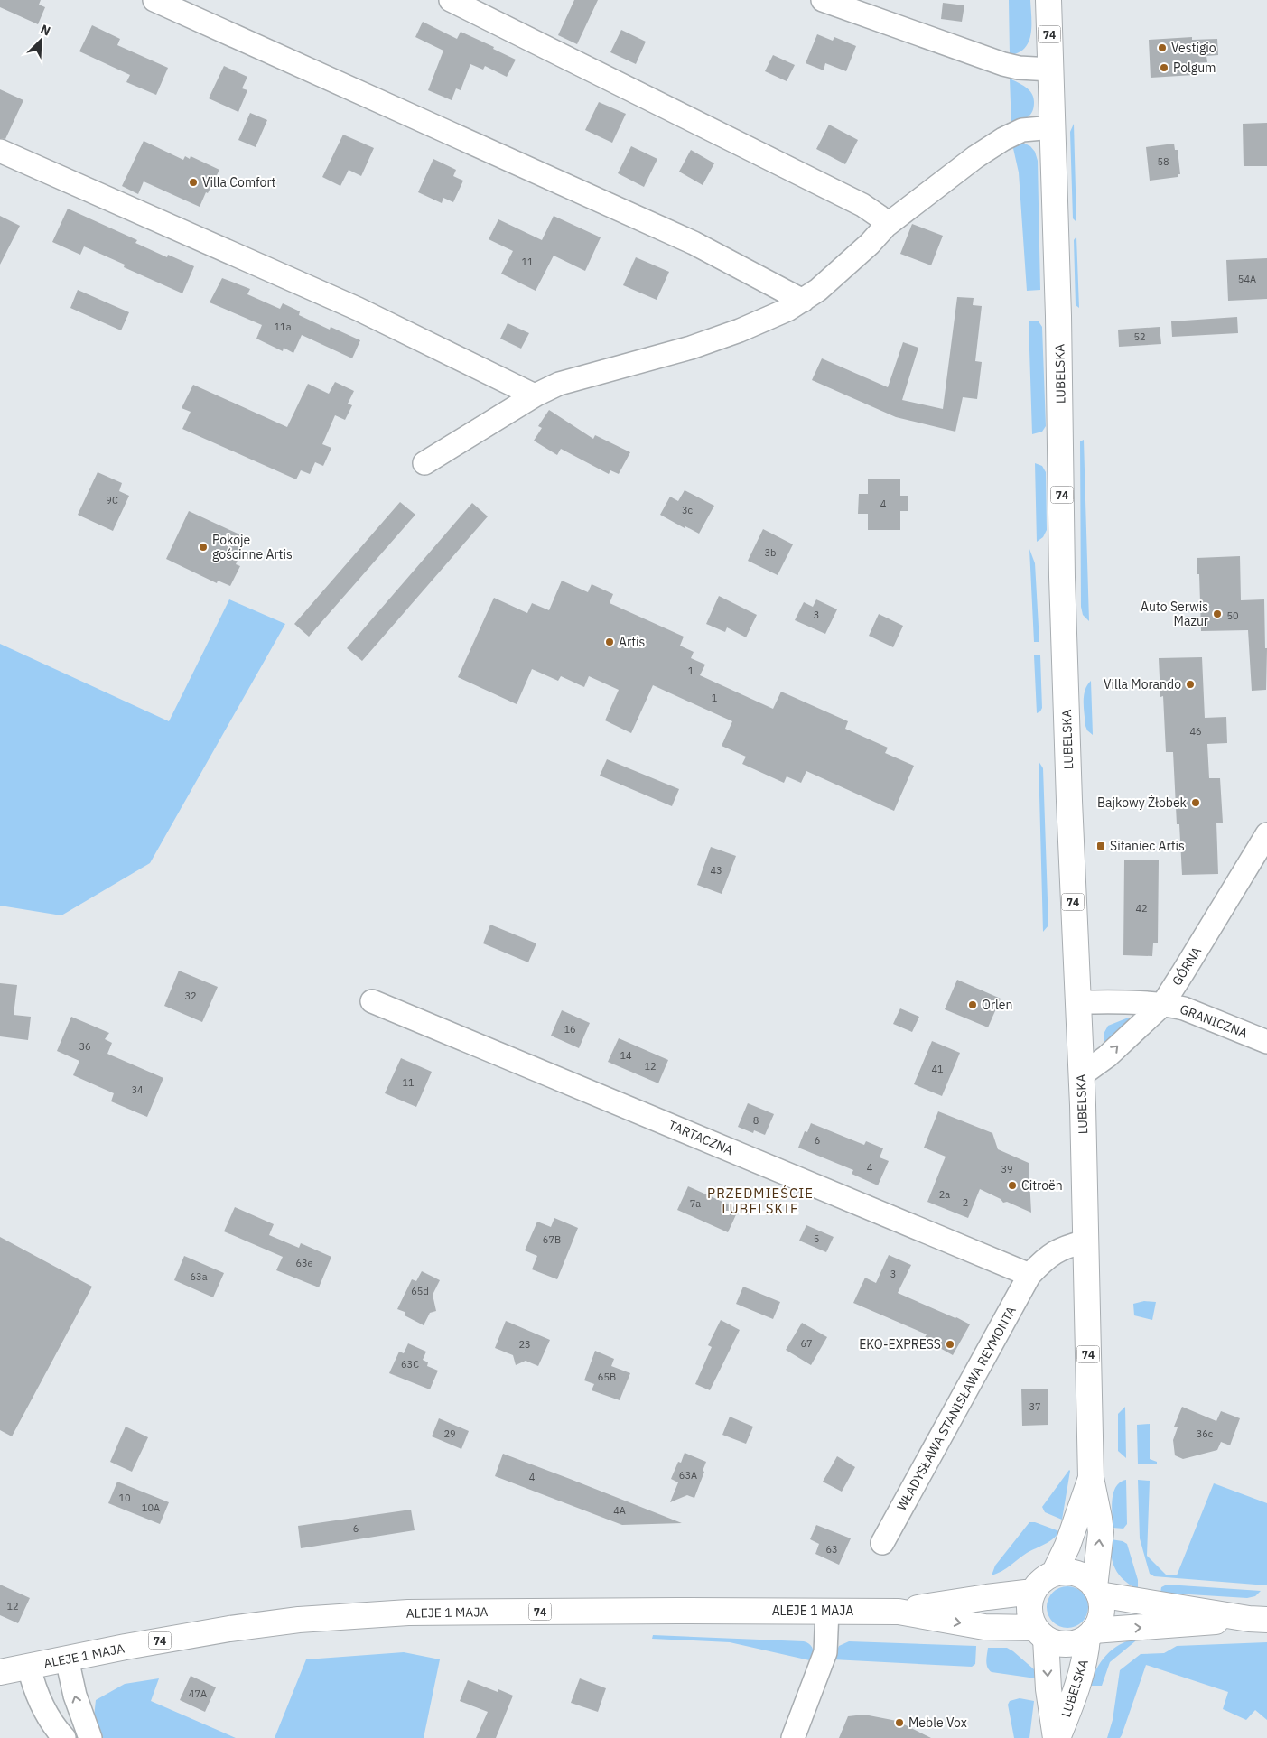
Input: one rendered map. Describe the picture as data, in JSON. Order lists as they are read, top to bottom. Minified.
{"streets":{"main road":["74","LUBELSKA","ALEJE 1 MAJA"],"street":["GÓRNA","GRANICZNA","TARTACZNA","WŁADYSŁAWA STANISŁAWA REYMONTA"]},"crossings":[["74","LUBELSKA"],["74","ALEJE 1 MAJA"],["LUBELSKA","GÓRNA"],["LUBELSKA","GRANICZNA"],["LUBELSKA","WŁADYSŁAWA STANISŁAWA REYMONTA"],["LUBELSKA","ALEJE 1 MAJA"],["GÓRNA","GRANICZNA"],["TARTACZNA","WŁADYSŁAWA STANISŁAWA REYMONTA"]],"districts":["PRZEDMIEŚCIE LUBELSKIE"],"places":{"other":["Vestigio","Polgum","Villa Comfort","Pokoje gościnne Artis","Auto Serwis Mazur","Artis","Villa Morando","Bajkowy Żłobek","Orlen","Citroën","EKO-EXPRESS","Meble Vox"],"transit":["Sitaniec Artis"]},"house_numbers":["58","11","54A","11a","52","9C","4","3c","3b","3","50","1","1","46","43","42","32","16","36","14","12","41","11","34","8","6","4","39","2a","2","7a","5","67B","63e","3","63a","65d","67","23","63C","65B","37","29","36c","63A","4","10","10A","4A","6","63","12","47A"],"north":"top right"}
